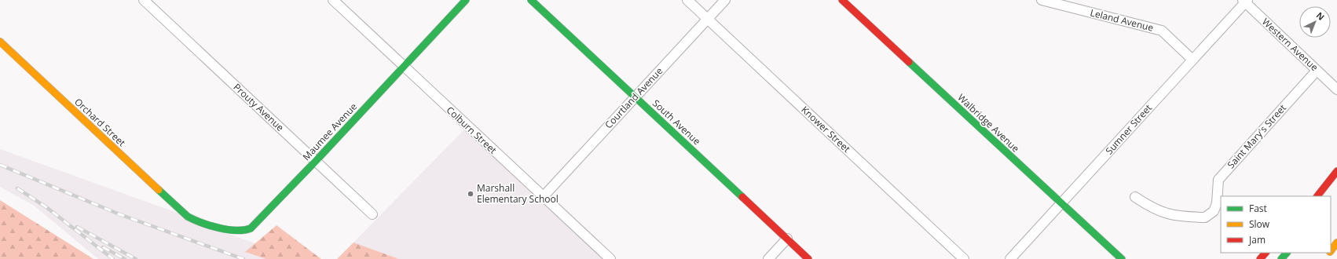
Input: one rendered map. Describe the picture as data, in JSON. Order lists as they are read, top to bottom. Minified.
{"streets":{"main road":["Orchard Street","South Avenue","Walbridge Avenue","Maumee Avenue"],"street":["Leland Avenue","Western Avenue","Courtland Avenue","Prouty Avenue","Knower Street","Sumner Street","Colburn Street","Saint Mary's Street"]},"crossings":[["Leland Avenue","Sumner Street"],["Western Avenue","Sumner Street"],["Western Avenue","Saint Mary's Street"],["Courtland Avenue","South Avenue"],["Courtland Avenue","Knower Street"],["Courtland Avenue","Colburn Street"],["Prouty Avenue","Maumee Avenue"],["Orchard Street","Maumee Avenue"],["Walbridge Avenue","Sumner Street"],["Colburn Street","Maumee Avenue"]],"places":["Marshall Elementary School"],"legend":["Fast","Slow","Jam"],"north":"top right"}
